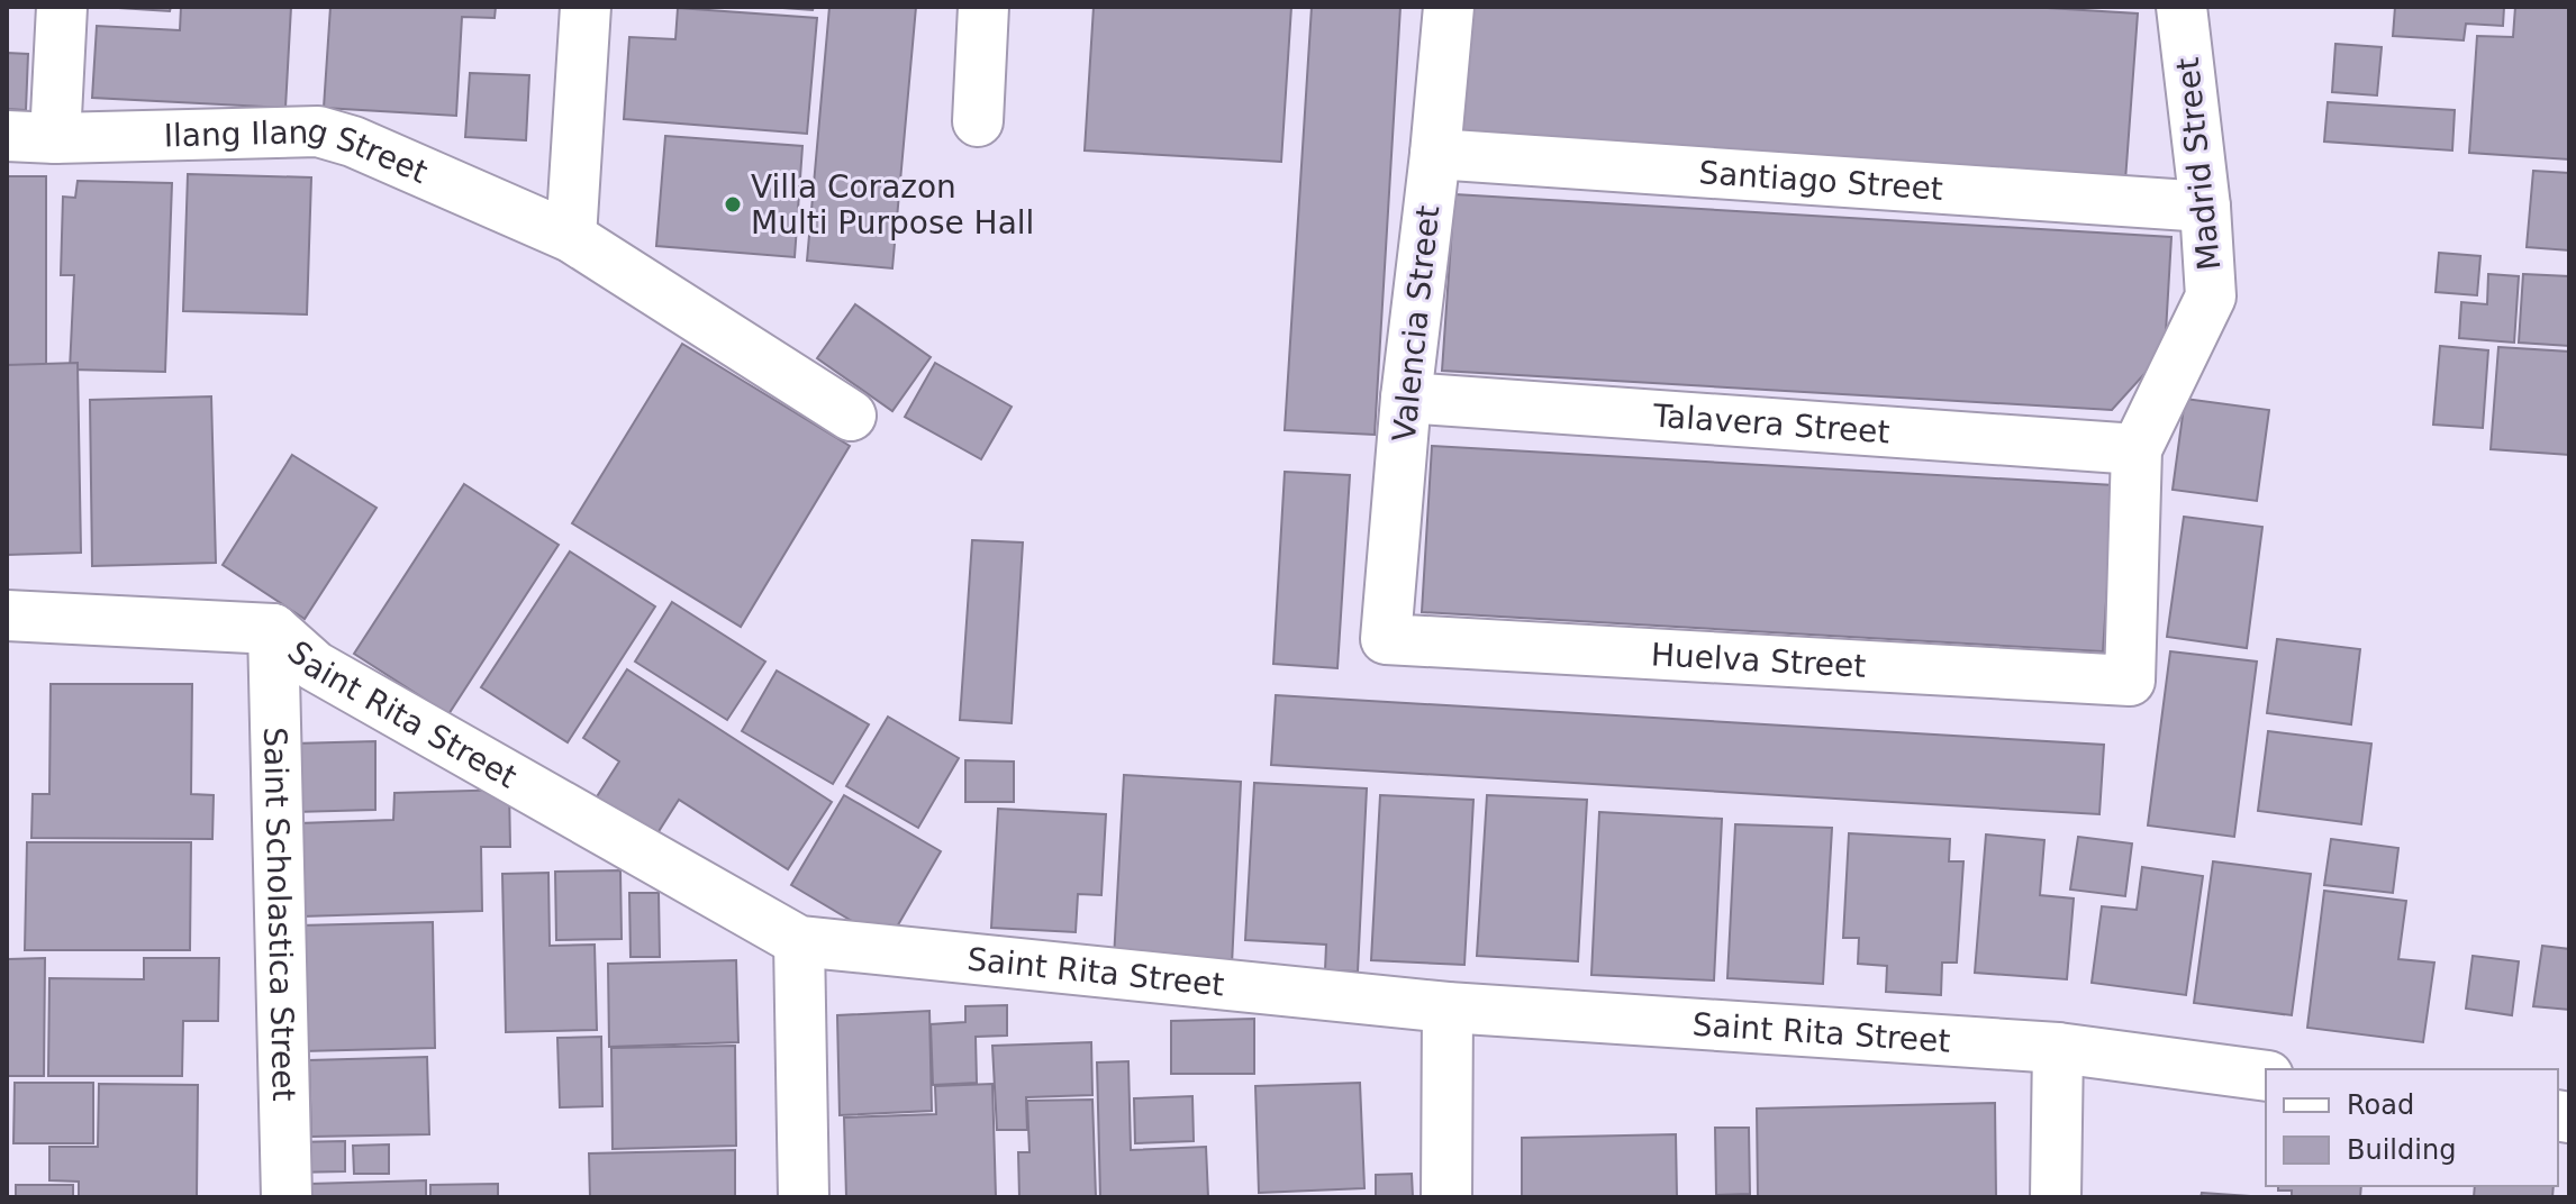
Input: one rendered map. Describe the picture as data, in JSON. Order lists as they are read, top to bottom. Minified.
{"streets":{"street":["Ilang Ilang Street","Madrid Street","Santiago Street","Valencia Street","Talavera Street","Huelva Street","Saint Rita Street","Saint Scholastica Street"]},"crossings":[["Madrid Street","Santiago Street"],["Madrid Street","Talavera Street"],["Madrid Street","Huelva Street"],["Santiago Street","Valencia Street"],["Valencia Street","Talavera Street"],["Valencia Street","Huelva Street"],["Saint Rita Street","Saint Scholastica Street"]],"places":["Villa Corazon Multi Purpose Hall"],"legend":["Road","Building"]}
